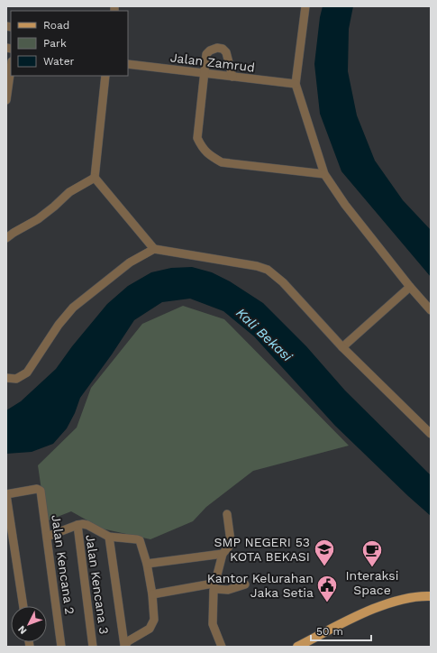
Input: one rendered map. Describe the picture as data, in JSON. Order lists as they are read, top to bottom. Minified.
{"streets":{"street":["Jalan Zamrud","Jalan Kencana 2","Jalan Kencana 3"]},"water":["Kali Bekasi"],"places":{"school or university":["SMP NEGERI 53 KOTA BEKASI"],"cafe":["Interaksi Space"],"public building":["Kantor Kelurahan Jaka Setia"]},"legend":["Road","Park","Water"],"scale_bar":"50 m","north":"bottom left"}
